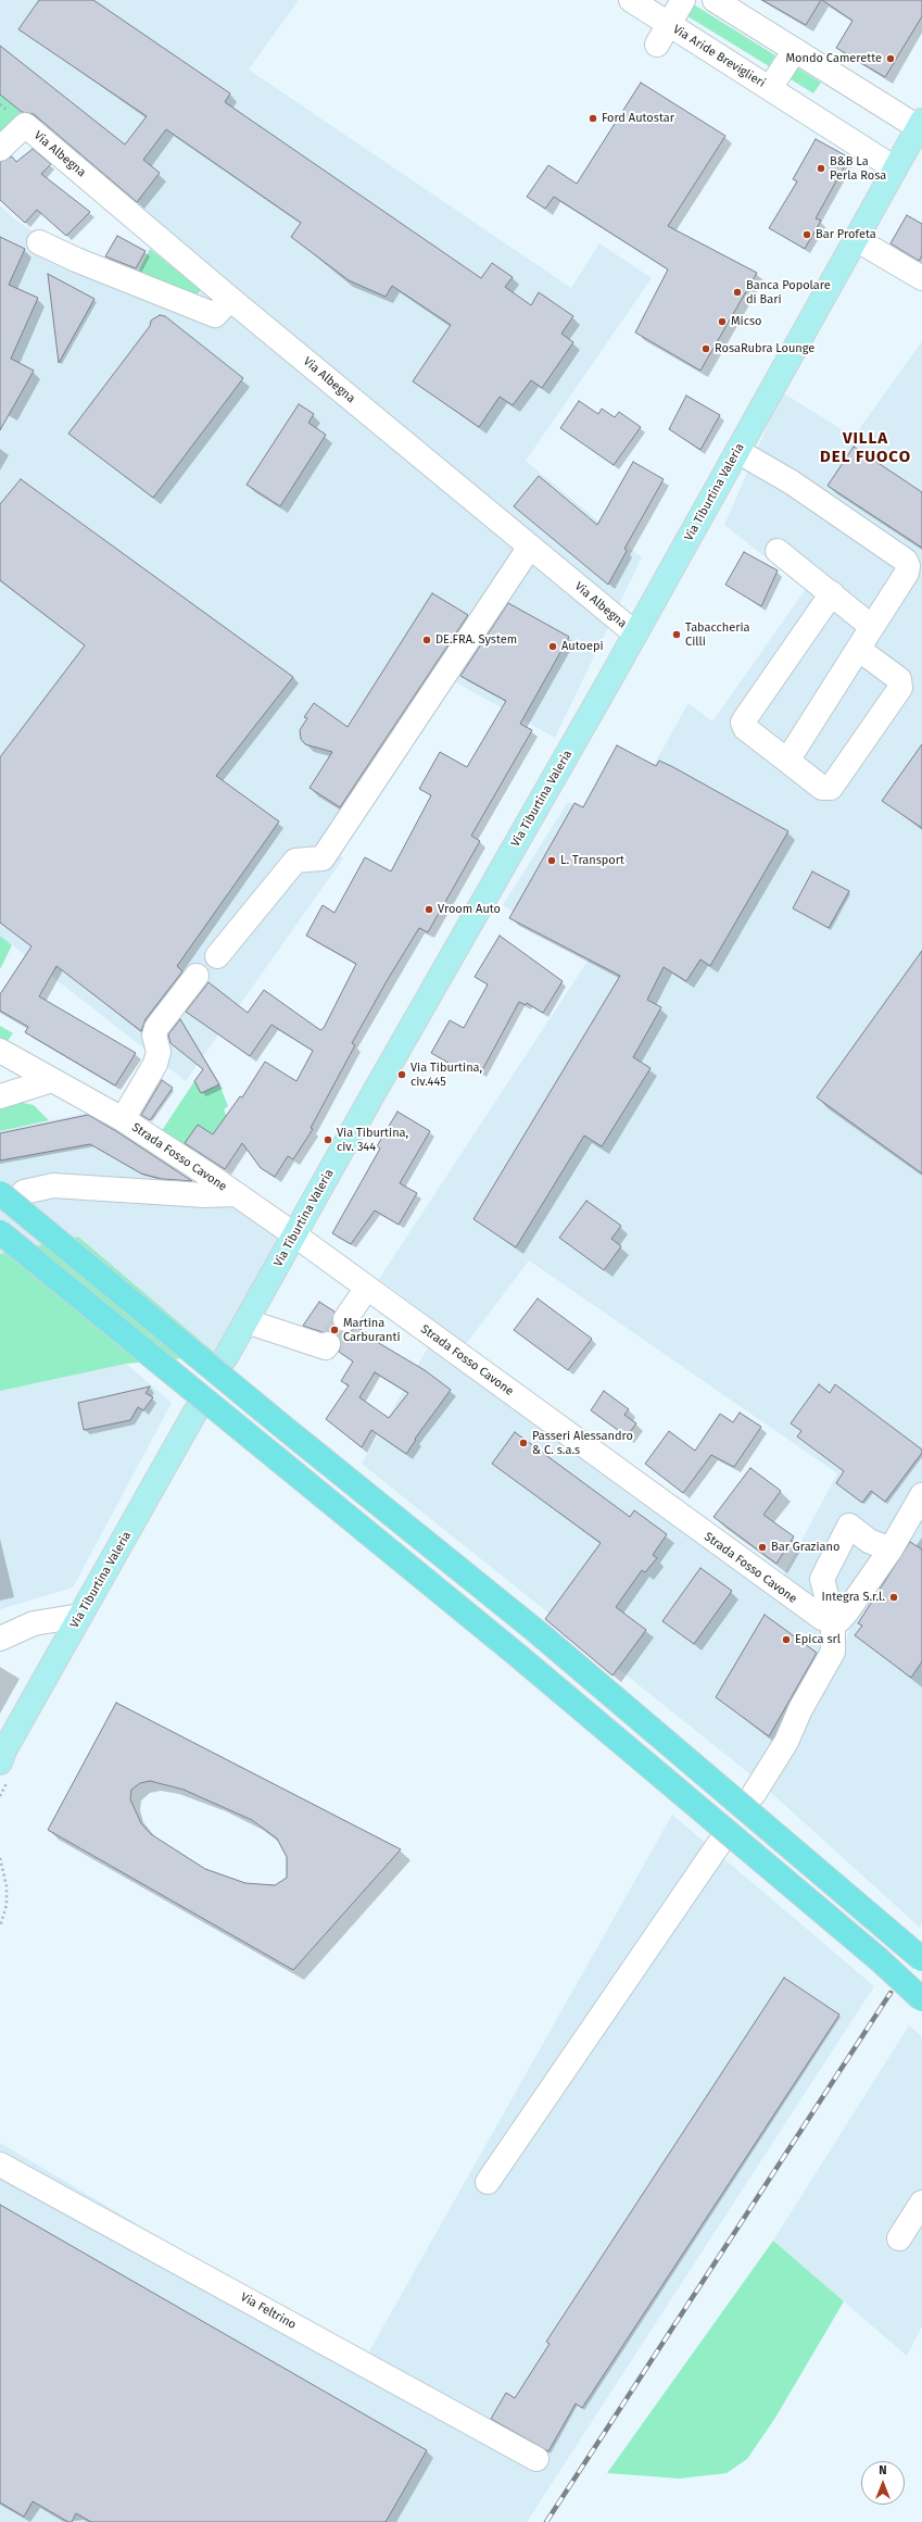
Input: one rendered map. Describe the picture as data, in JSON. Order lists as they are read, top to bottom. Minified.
{"streets":{"main road":["Via Tiburtina Valeria"],"street":["Via Aride Breviglieri","Via Albegna","Strada Fosso Cavone","Via Feltrino"]},"crossings":[["Via Aride Breviglieri","Via Tiburtina Valeria"],["Via Albegna","Via Tiburtina Valeria"],["Via Tiburtina Valeria","Strada Fosso Cavone"]],"districts":["VILLA DEL FUOCO"],"places":["Mondo Camerette","Ford Autostar","B&B La Perla Rosa","Bar Profeta","Banca Popolare di Bari","Micso","RosaRubra Lounge","Tabaccheria Cilli","DE.FRA. System","Autoepi","L. Transport","Vroom Auto","Via Tiburtina, civ.445","Via Tiburtina, civ. 344","Martina Carburanti","Passeri Alessandro & C. s.a.s","Bar Graziano","Integra S.r.l.","Epica srl"],"north":"top"}
